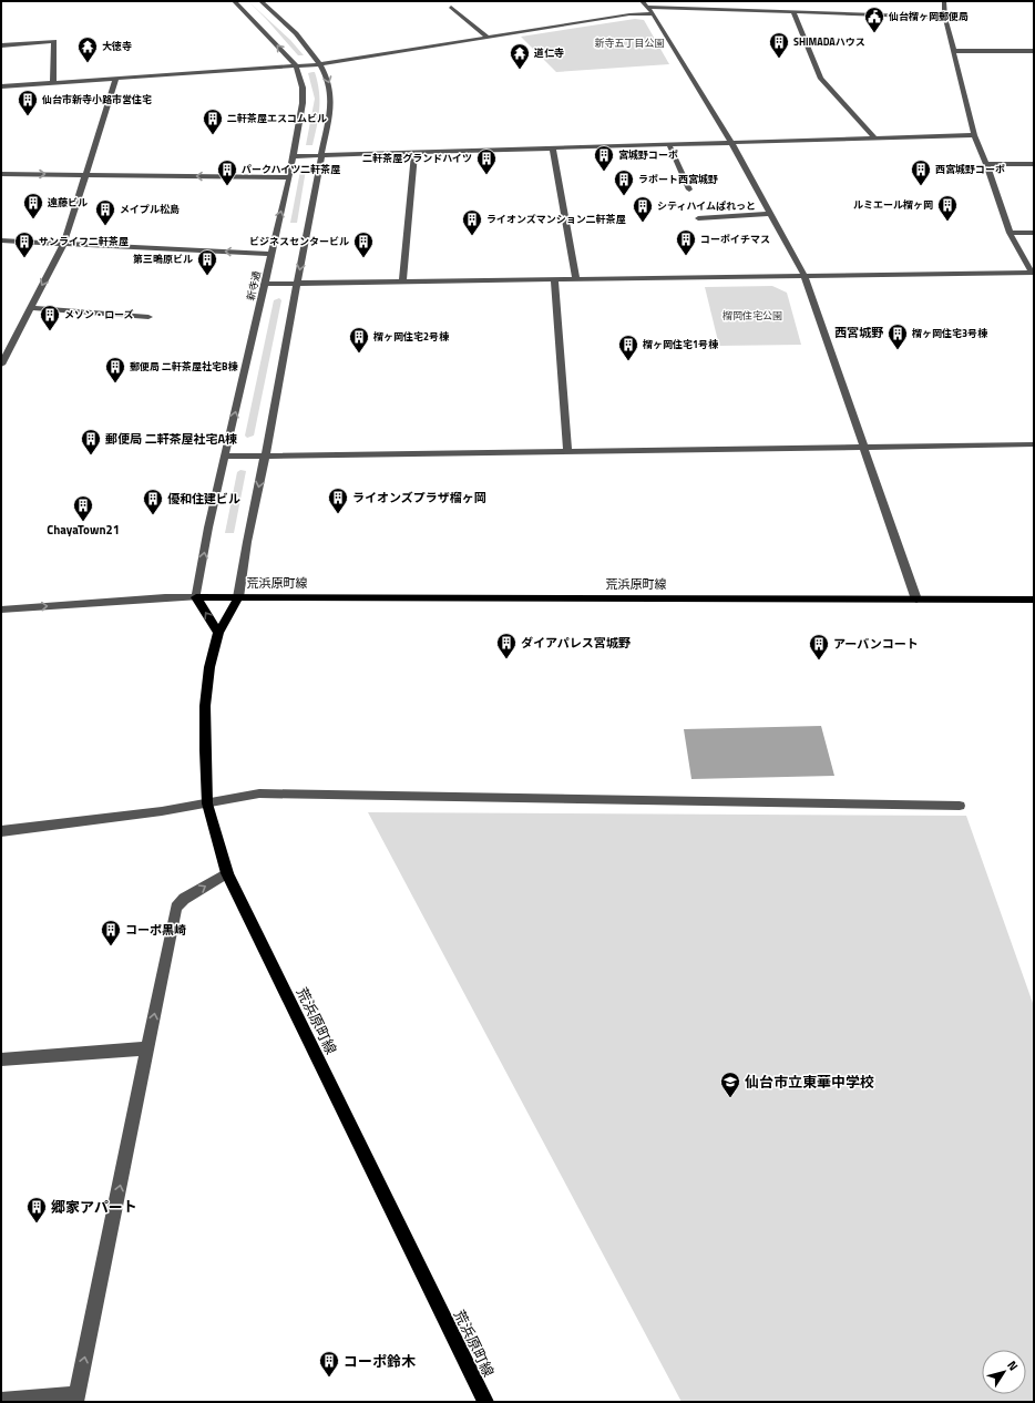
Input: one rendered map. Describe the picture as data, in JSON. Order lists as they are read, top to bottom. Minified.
{"streets":{"main road":["荒浜原町線"],"street":["新寺通"]},"crossings":[["新寺通","荒浜原町線"]],"districts":["西宮城野"],"parks":["新寺五丁目公園","榴岡住宅公園"],"places":{"public building":["仙台榴ヶ岡郵便局"],"building":["SHIMADAハウス","仙台市新寺小路市営住宅","二軒茶屋エスコムビル","宮城野コーポ","二軒茶屋グランドハイツ","パークハイツ二軒茶屋","西宮城野コーポ","ラポート西宮城野","遠藤ビル","ルミエール榴ヶ岡","シティハイムぱれっと","メイプル松島","ライオンズマンション二軒茶屋","コーポイチマス","サンライフ二軒茶屋","ビジネスセンタービル","第三鴫原ビル","メゾン・ローズ","榴ヶ岡住宅3号棟","榴ヶ岡住宅2号棟","榴ヶ岡住宅1号棟","郵便局 二軒茶屋社宅B棟","郵便局 二軒茶屋社宅A棟","ライオンズプラザ榴ヶ岡","優和住建ビル","ChayaTown21","ダイアパレス宮城野","アーバンコート","コーポ黒崎","郷家アパート","コーポ鈴木"],"temple":["大徳寺","道仁寺"],"school or university":["仙台市立東華中学校"]},"north":"top right"}
